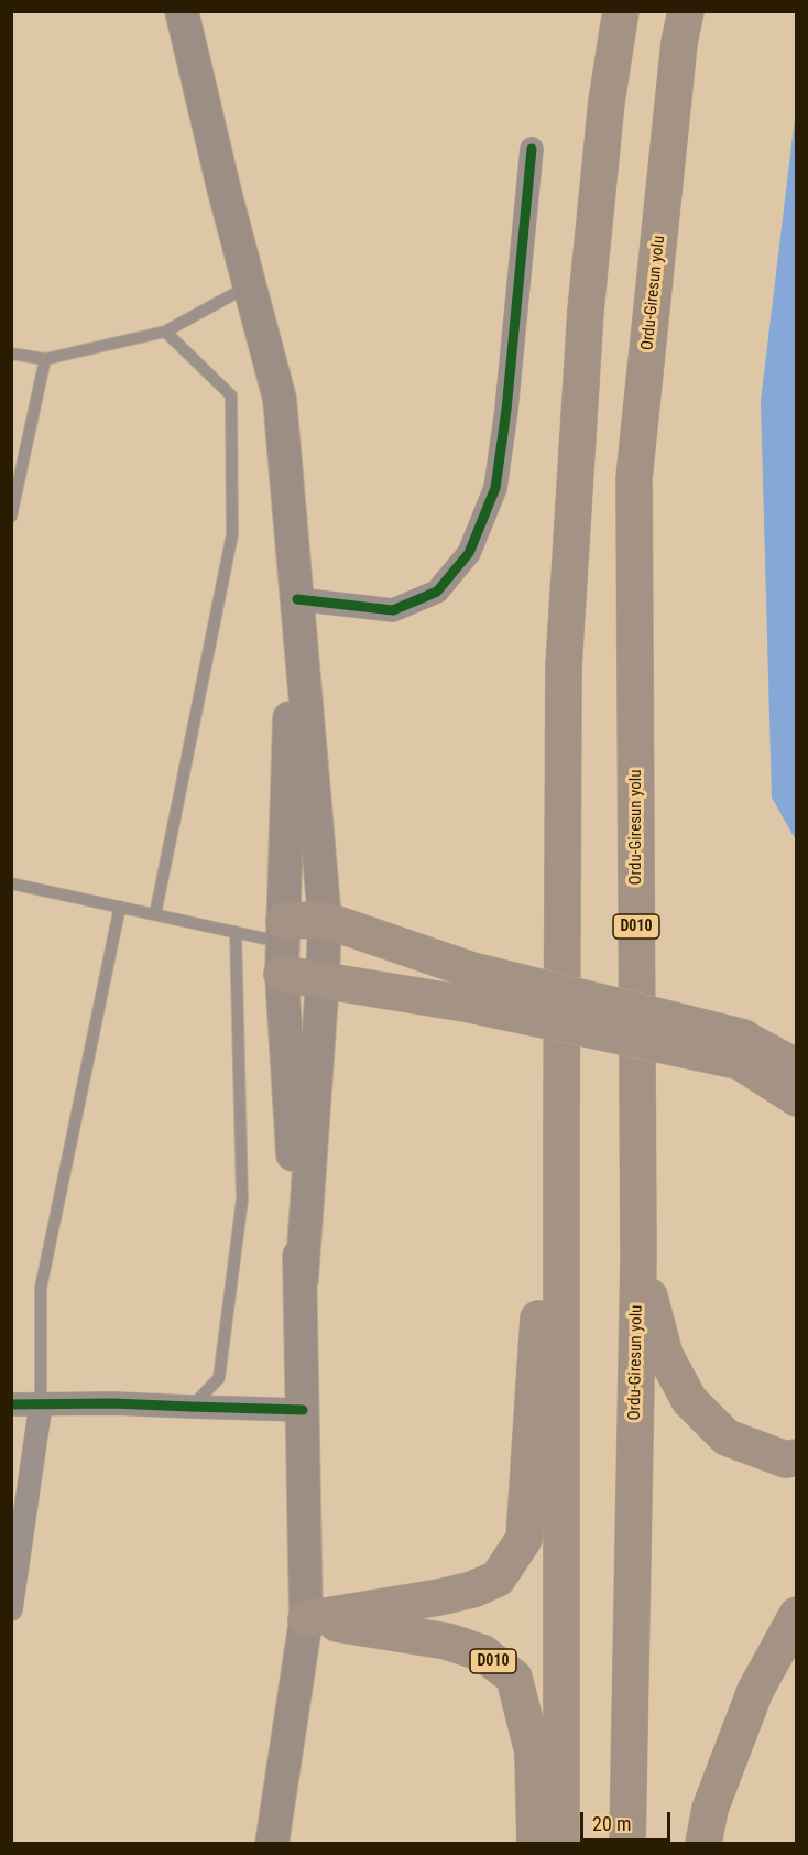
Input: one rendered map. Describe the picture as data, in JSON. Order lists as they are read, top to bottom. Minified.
{"streets":{"highway":["Ordu-Giresun yolu","D010"]},"scale_bar":"20 m"}
